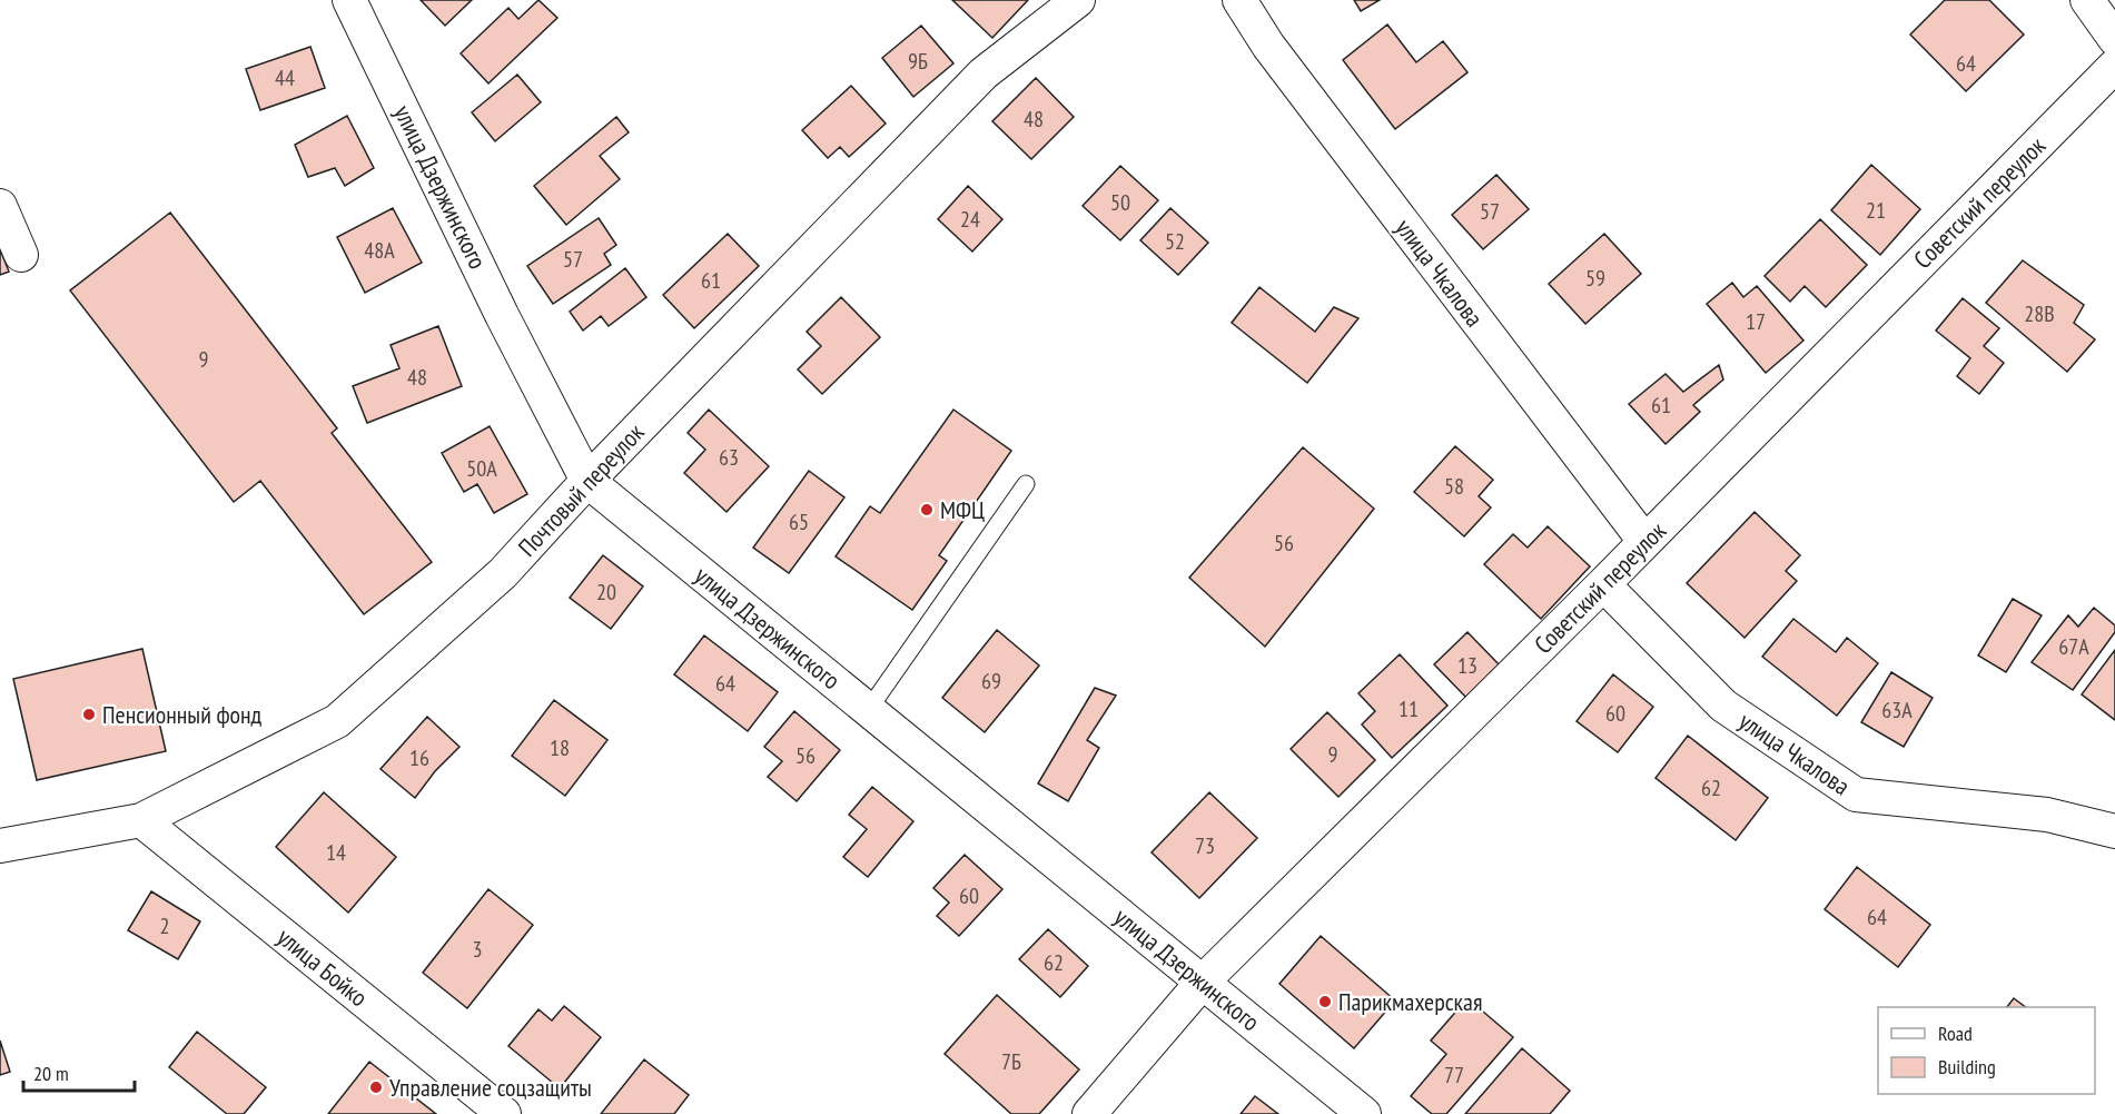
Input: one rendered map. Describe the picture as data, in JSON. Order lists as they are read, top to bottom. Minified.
{"streets":{"street":["улица Дзержинского","Советский переулок","улица Чкалова","Почтовый переулок","улица Бойко"]},"crossings":[["улица Дзержинского","Советский переулок"],["улица Дзержинского","Почтовый переулок"],["Советский переулок","улица Чкалова"],["Почтовый переулок","улица Бойко"]],"places":["МФЦ","Пенсионный фонд","Парикмахерская","Управление соцзащиты"],"house_numbers":["9Б","64","44","48","50","21","57","24","52","48А","57","59","61","28В","17","9","48","61","63","50А","58","65","56","20","67А","13","69","64","11","63А","60","18","9","56","16","62","73","14","60","64","2","3","62","7Б","77"],"legend":["Road","Building"],"scale_bar":"20 m"}
